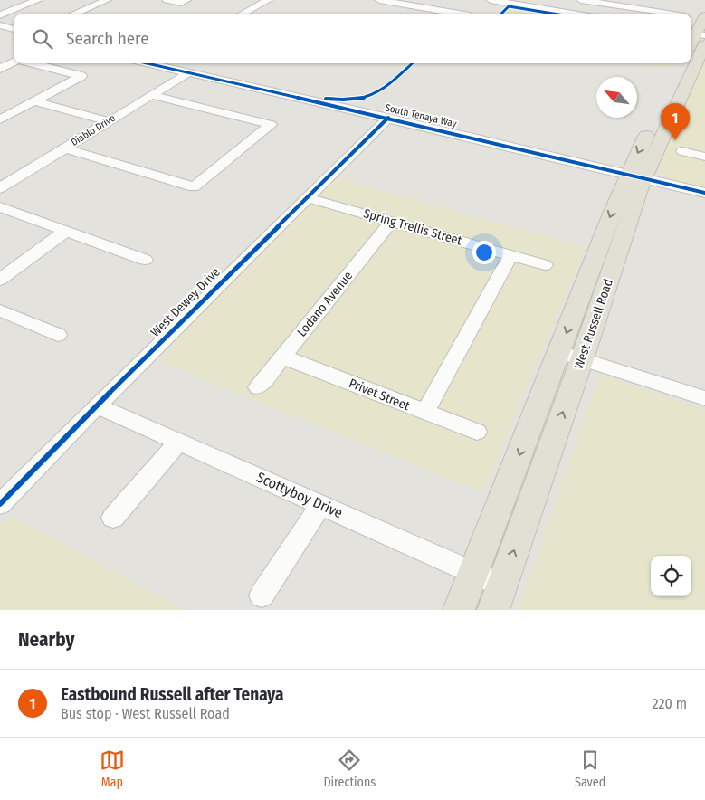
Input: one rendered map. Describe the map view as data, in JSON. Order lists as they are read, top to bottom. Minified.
{"streets":{"main road":["West Russell Road"],"street":["South Tenaya Way","Diablo Drive","Spring Trellis Street","West Dewey Drive","Lodano Avenue","Privet Street","Scottyboy Drive"]},"crossings":[["South Tenaya Way","Diablo Drive"],["South Tenaya Way","West Dewey Drive"],["South Tenaya Way","West Russell Road"],["Spring Trellis Street","West Dewey Drive"],["Spring Trellis Street","Lodano Avenue"],["West Dewey Drive","Scottyboy Drive"],["Lodano Avenue","Privet Street"],["West Russell Road","Scottyboy Drive"]],"north":"top left","page":{"search":"Search here","pins":"1","heading":"Nearby","list":[{"mark":"1","name":"Eastbound Russell after Tenaya","note":"Bus stop · West Russell Road","value":"220 m"}],"nav":["Map","Directions","Saved"]}}
